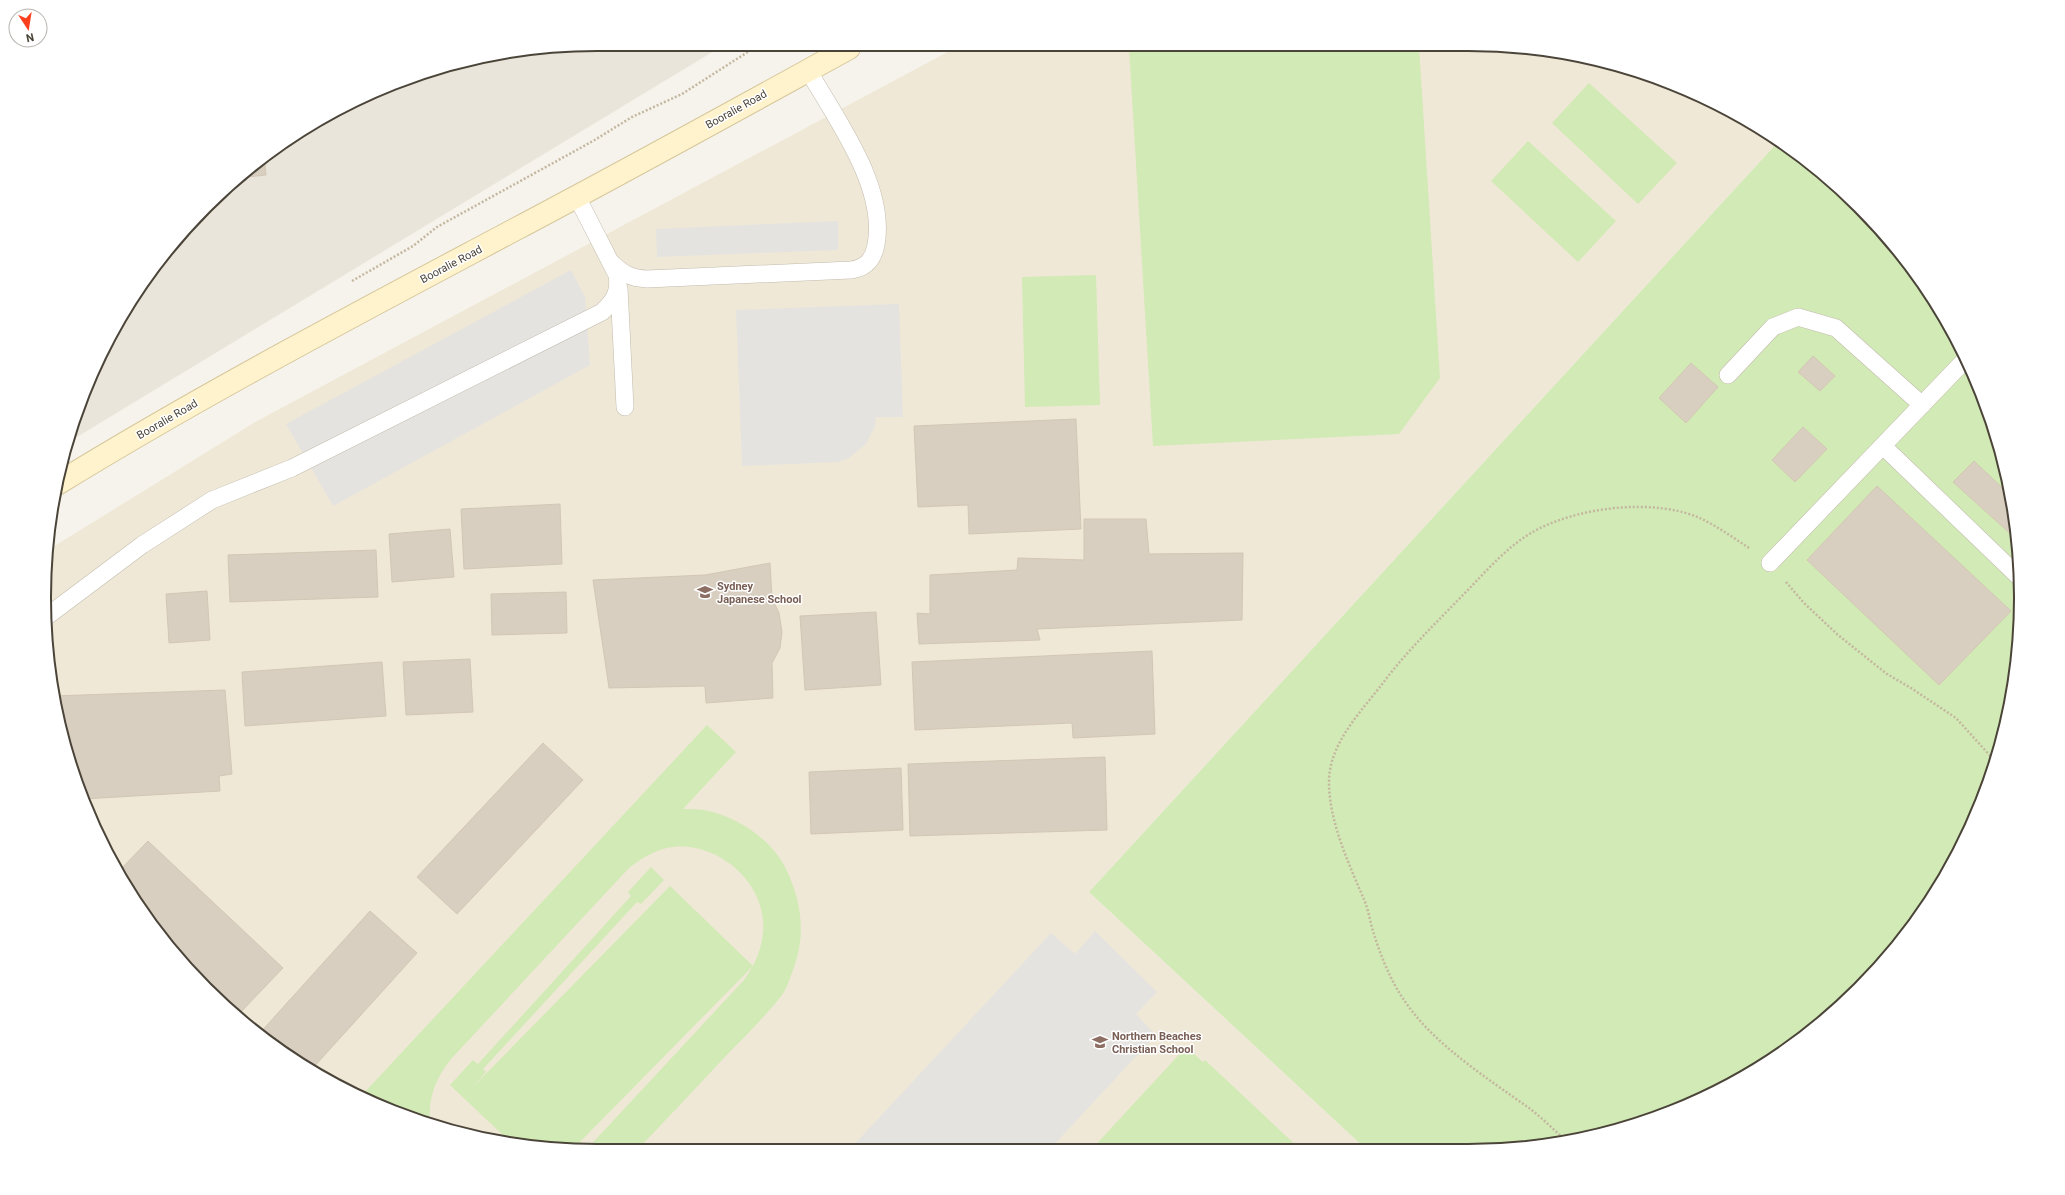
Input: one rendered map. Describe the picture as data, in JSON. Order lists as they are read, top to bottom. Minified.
{"streets":{"street":["Booralie Road"]},"places":{"school or university":["Sydney Japanese School","Northern Beaches Christian School"]},"north":"bottom"}
